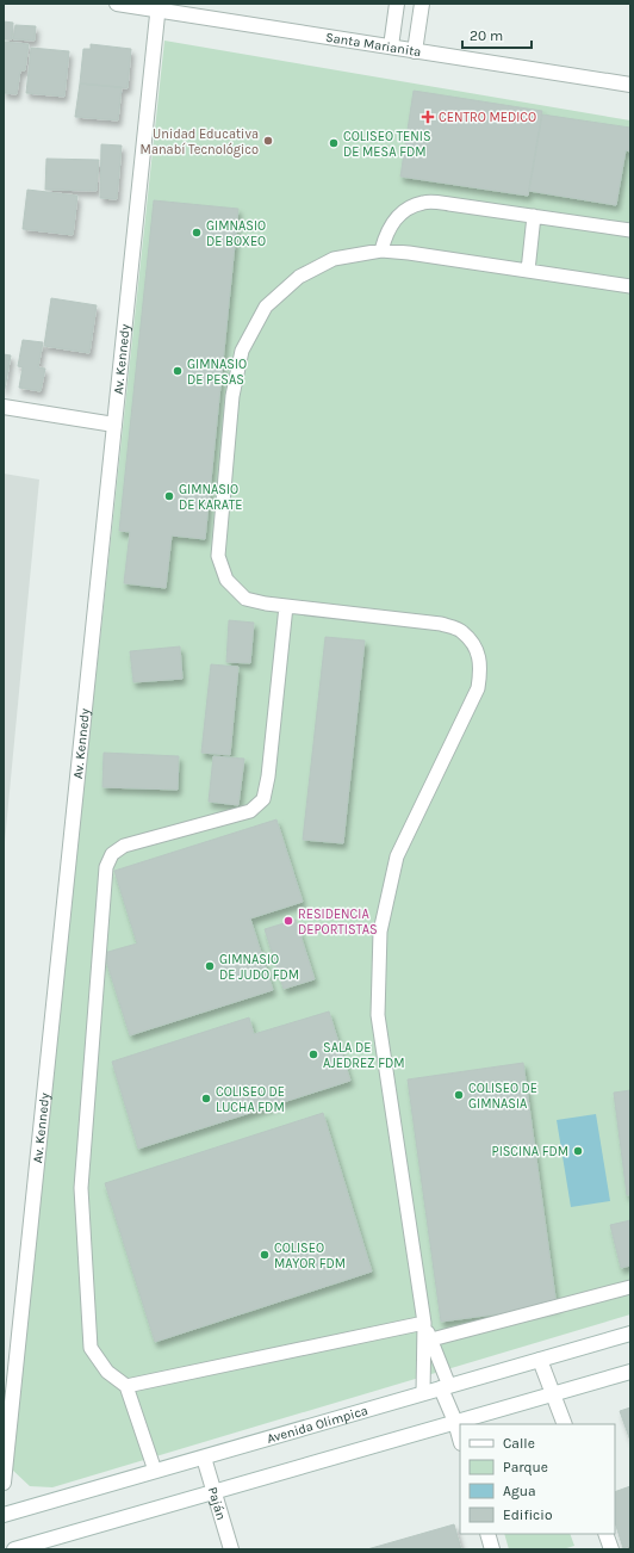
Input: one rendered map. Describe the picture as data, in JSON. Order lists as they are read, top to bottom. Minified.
{"streets":{"street":["Santa Marianita","Av. Kennedy","Avenida Olimpica","Paján"]},"crossings":[["Santa Marianita","Av. Kennedy"],["Avenida Olimpica","Paján"]],"places":{"health":["CENTRO MEDICO"],"other":["Unidad Educativa Manabí Tecnológico","COLISEO TENIS DE MESA FDM","GIMNASIO DE BOXEO","GIMNASIO DE PESAS","GIMNASIO DE KARATE","RESIDENCIA DEPORTISTAS","GIMNASIO DE JUDO FDM","SALA DE AJEDREZ FDM","COLISEO DE GIMNASIA","COLISEO DE LUCHA FDM","PISCINA FDM","COLISEO MAYOR FDM"]},"legend":["Calle","Parque","Agua","Edificio"],"scale_bar":"20 m"}
